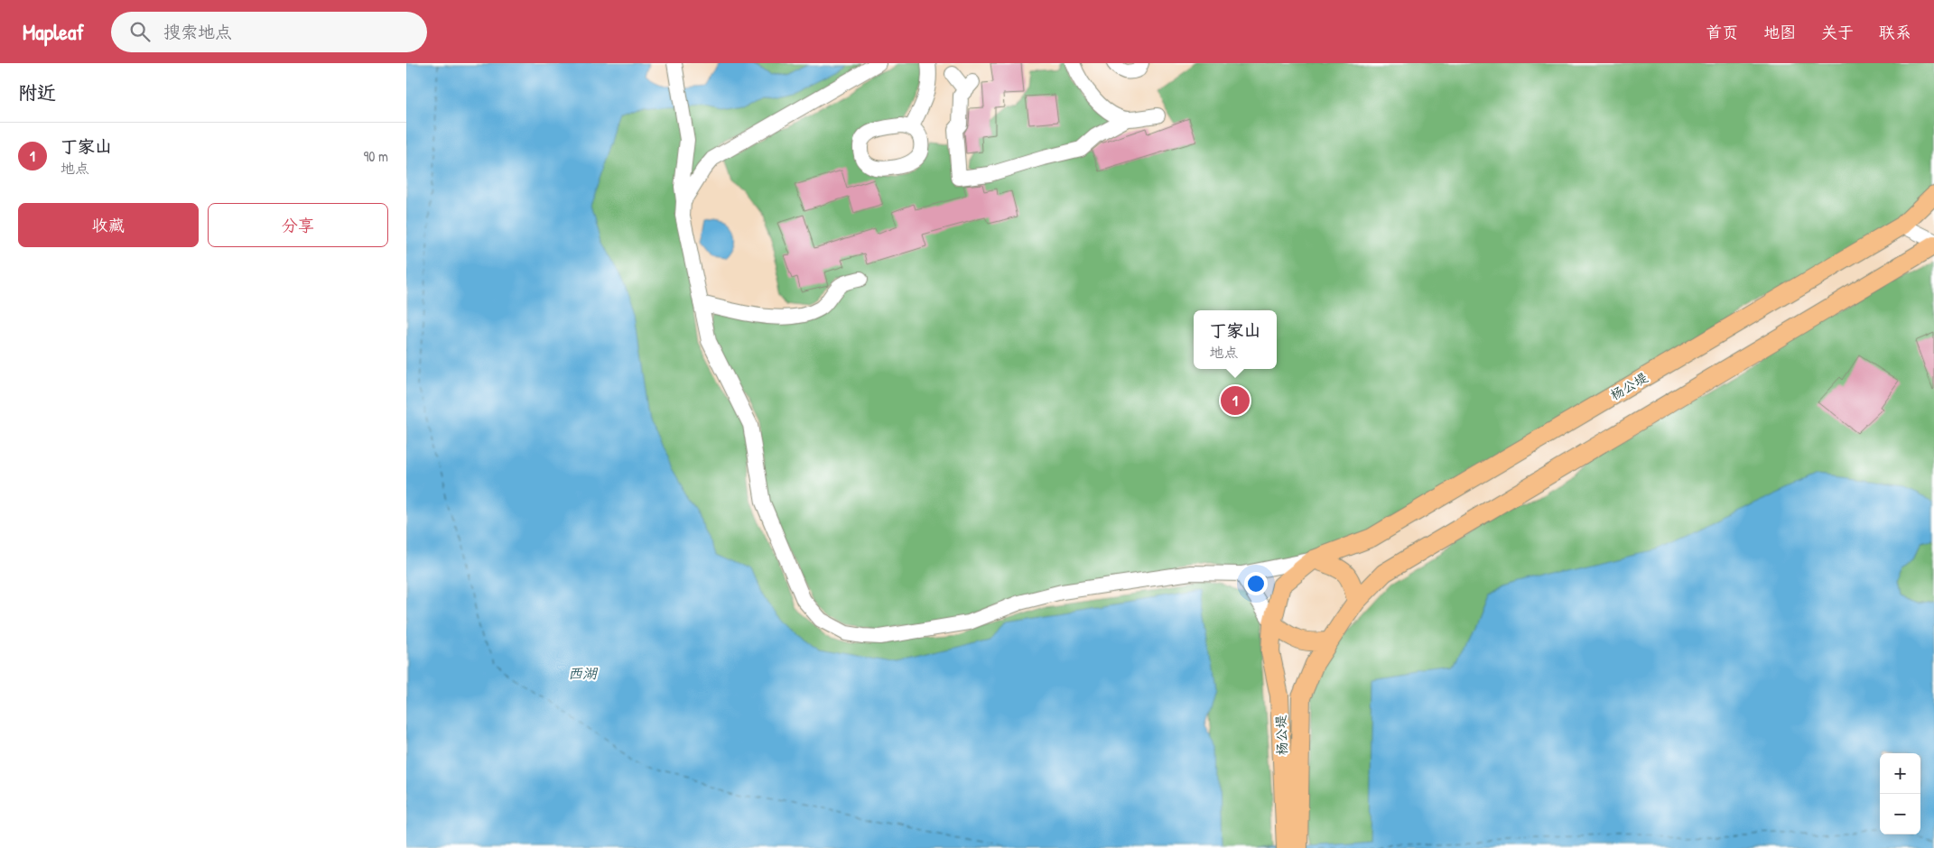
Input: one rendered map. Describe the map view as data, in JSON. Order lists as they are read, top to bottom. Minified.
{"streets":{"main road":["杨公堤"]},"water":["西湖"],"page":{"header":"Mapleaf","search":"搜索地点","nav":["首页","地图","关于","联系"],"heading":"附近","list":[{"mark":"1","name":"丁家山","note":"地点","value":"90 m"}],"buttons":["收藏","分享"],"popup":["丁家山","地点"],"pins":"1","map_buttons":["+","−"]}}
